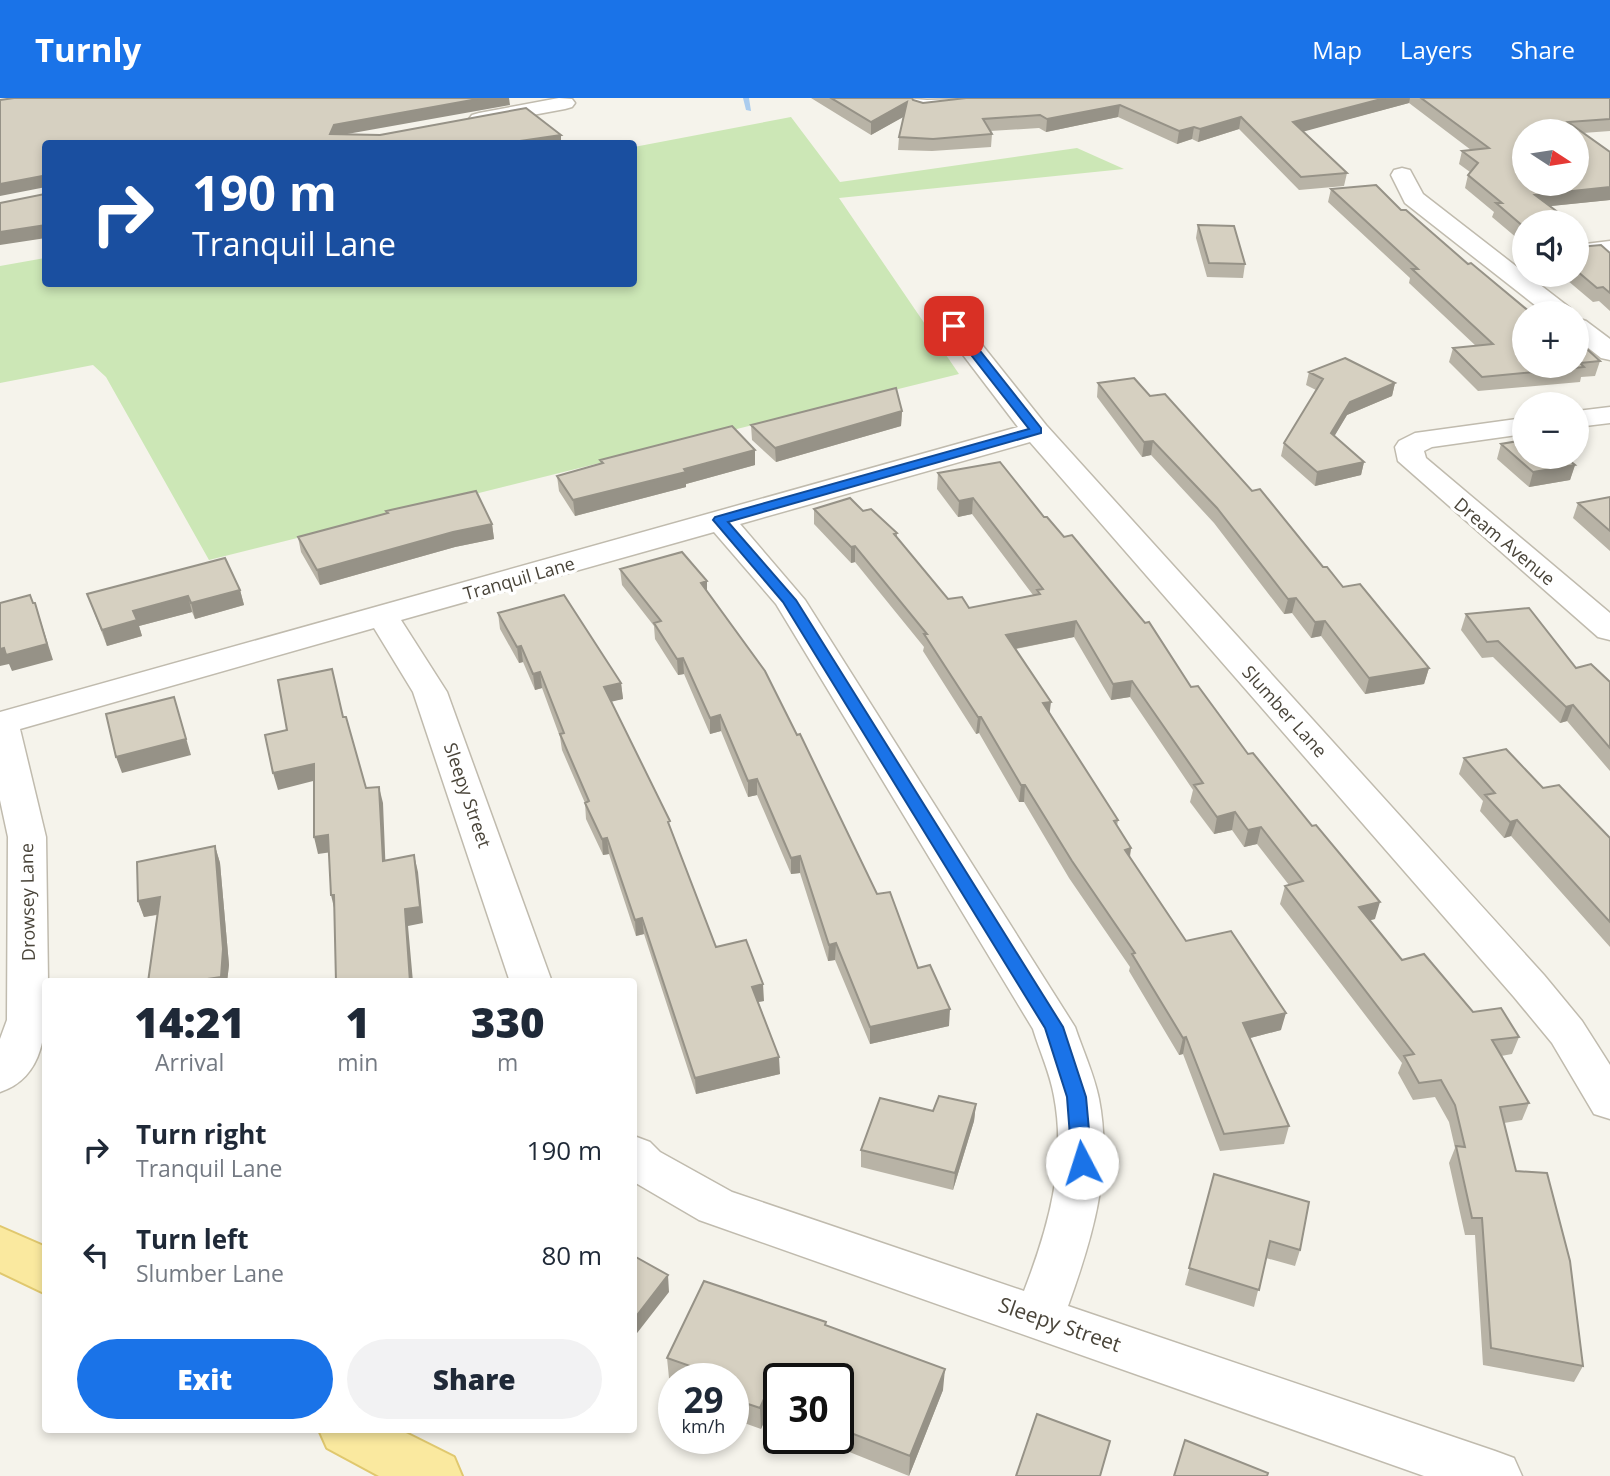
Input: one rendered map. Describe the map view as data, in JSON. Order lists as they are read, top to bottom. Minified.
{"streets":{"street":["Dream Avenue","Tranquil Lane","Slumber Lane","Sleepy Street","Drowsey Lane"]},"crossings":[["Tranquil Lane","Slumber Lane"],["Tranquil Lane","Sleepy Street"],["Tranquil Lane","Drowsey Lane"]],"north":"right","page":{"header":"Turnly","nav":["Map","Layers","Share"],"map_buttons":["+","−"],"turn":["190 m","Tranquil Lane"],"eta":["14:21","Arrival","1","min","330","m"],"list":[{"name":"Turn right","note":"Tranquil Lane","value":"190 m"},{"name":"Turn left","note":"Slumber Lane","value":"80 m"}],"buttons":["Exit","Share"],"speed":"29 km/h","limit":"30"}}
